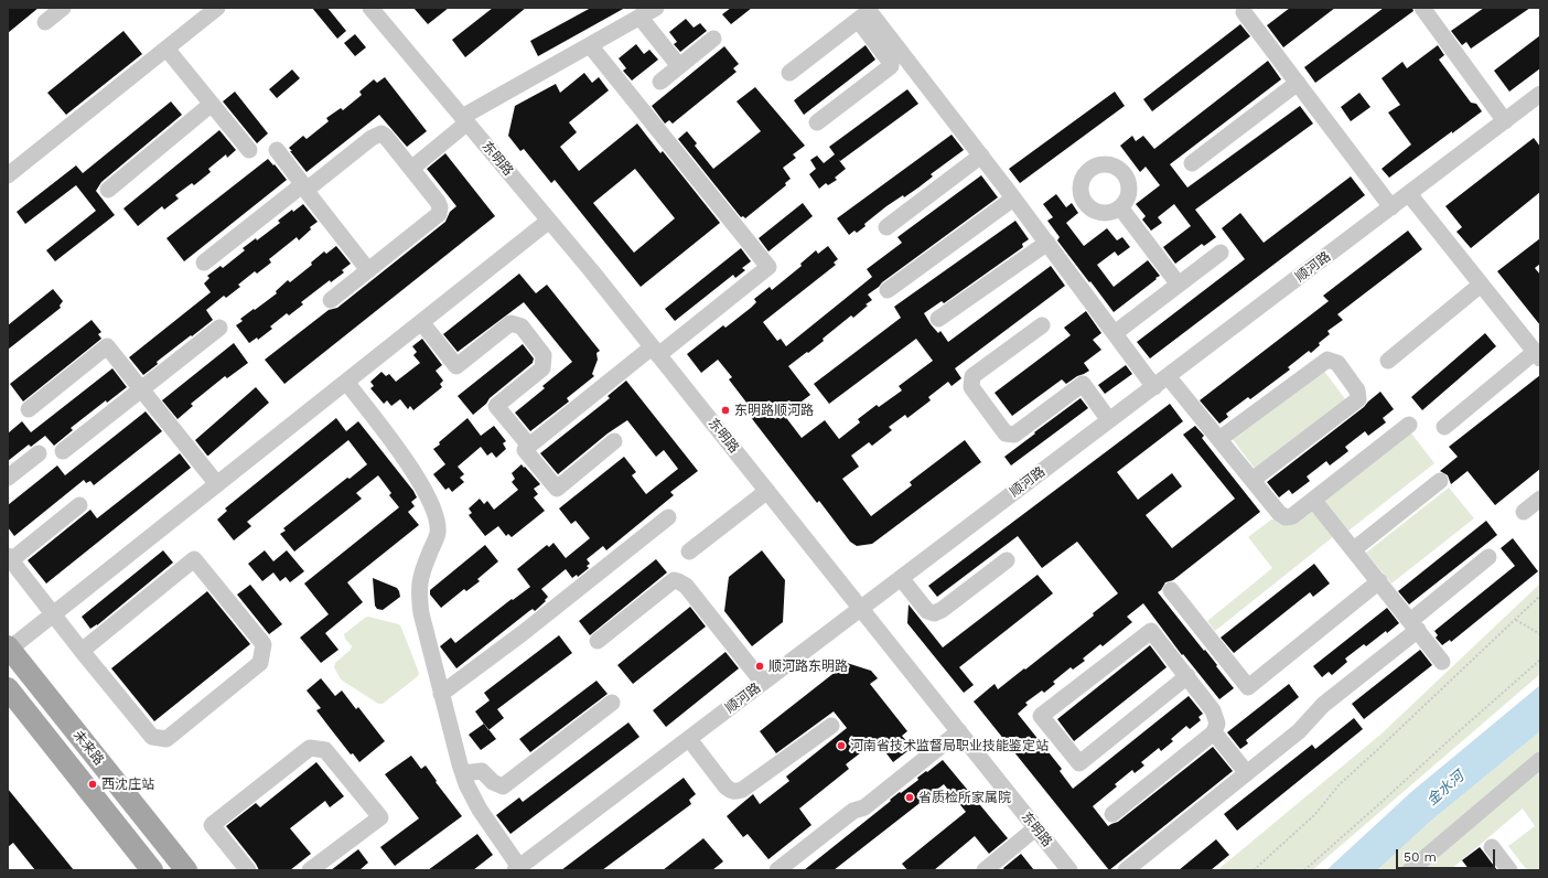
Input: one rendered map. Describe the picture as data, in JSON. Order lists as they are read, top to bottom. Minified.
{"streets":{"main road":["未来路"],"street":["东明路","顺河路"]},"crossings":[["东明路","顺河路"]],"water":["金水河"],"places":["东明路顺河路","顺河路东明路","河南省技术监督局职业技能鉴定站","西沈庄站","省质检所家属院"],"scale_bar":"50 m"}
